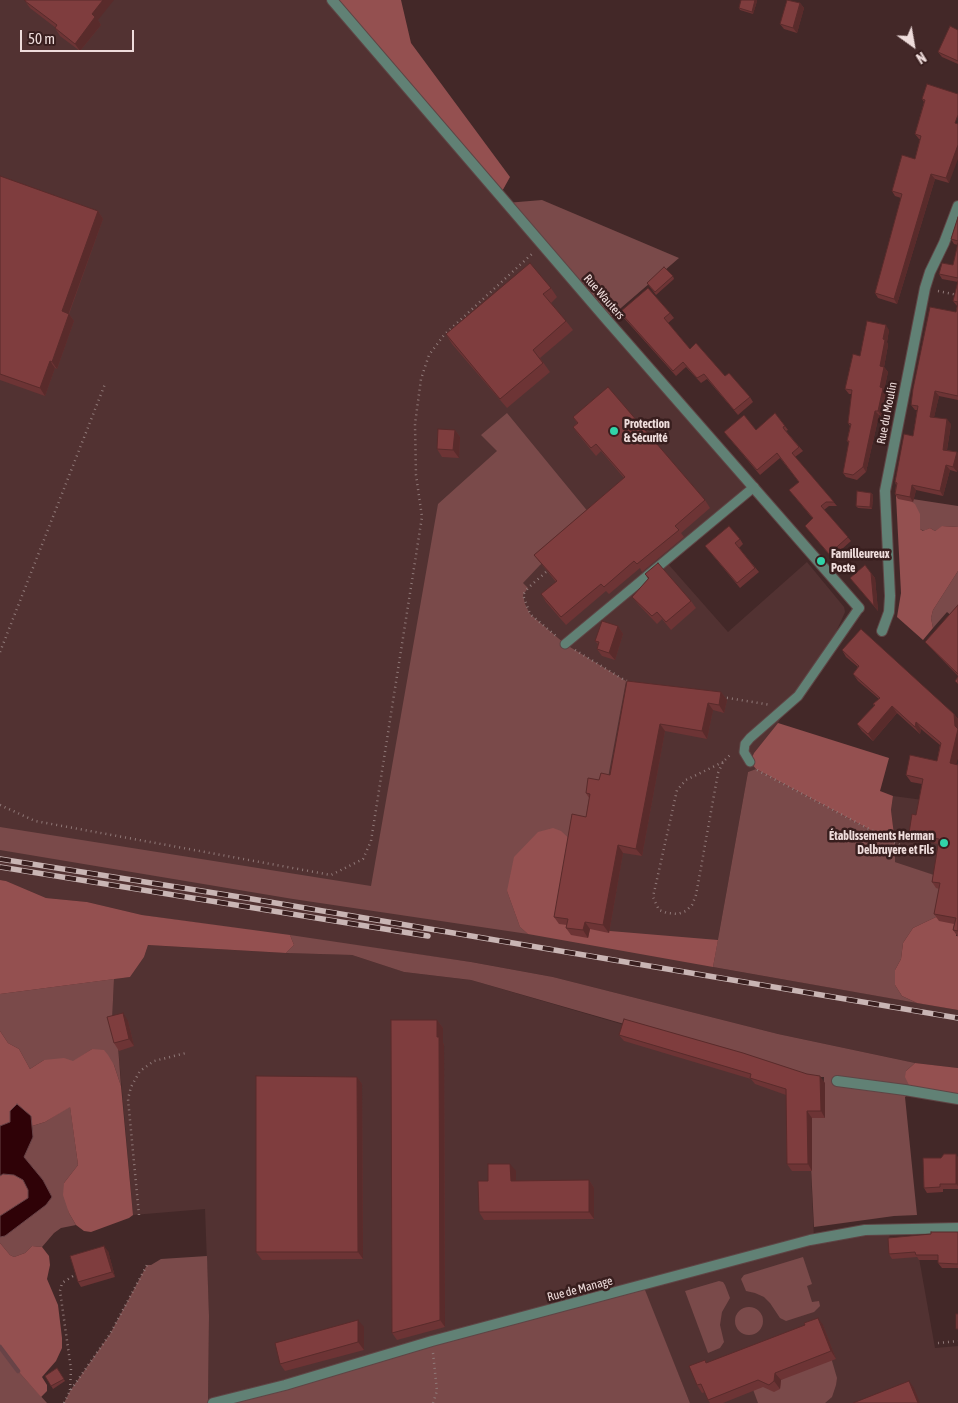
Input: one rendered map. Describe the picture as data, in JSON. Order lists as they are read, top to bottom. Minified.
{"streets":{"street":["Rue Wauters","Rue du Moulin","Rue de Manage"]},"places":["Protection & Sécurité","Familleureux Poste","Établissements Herman Delbruyere et Fils"],"scale_bar":"50 m","north":"bottom right"}
